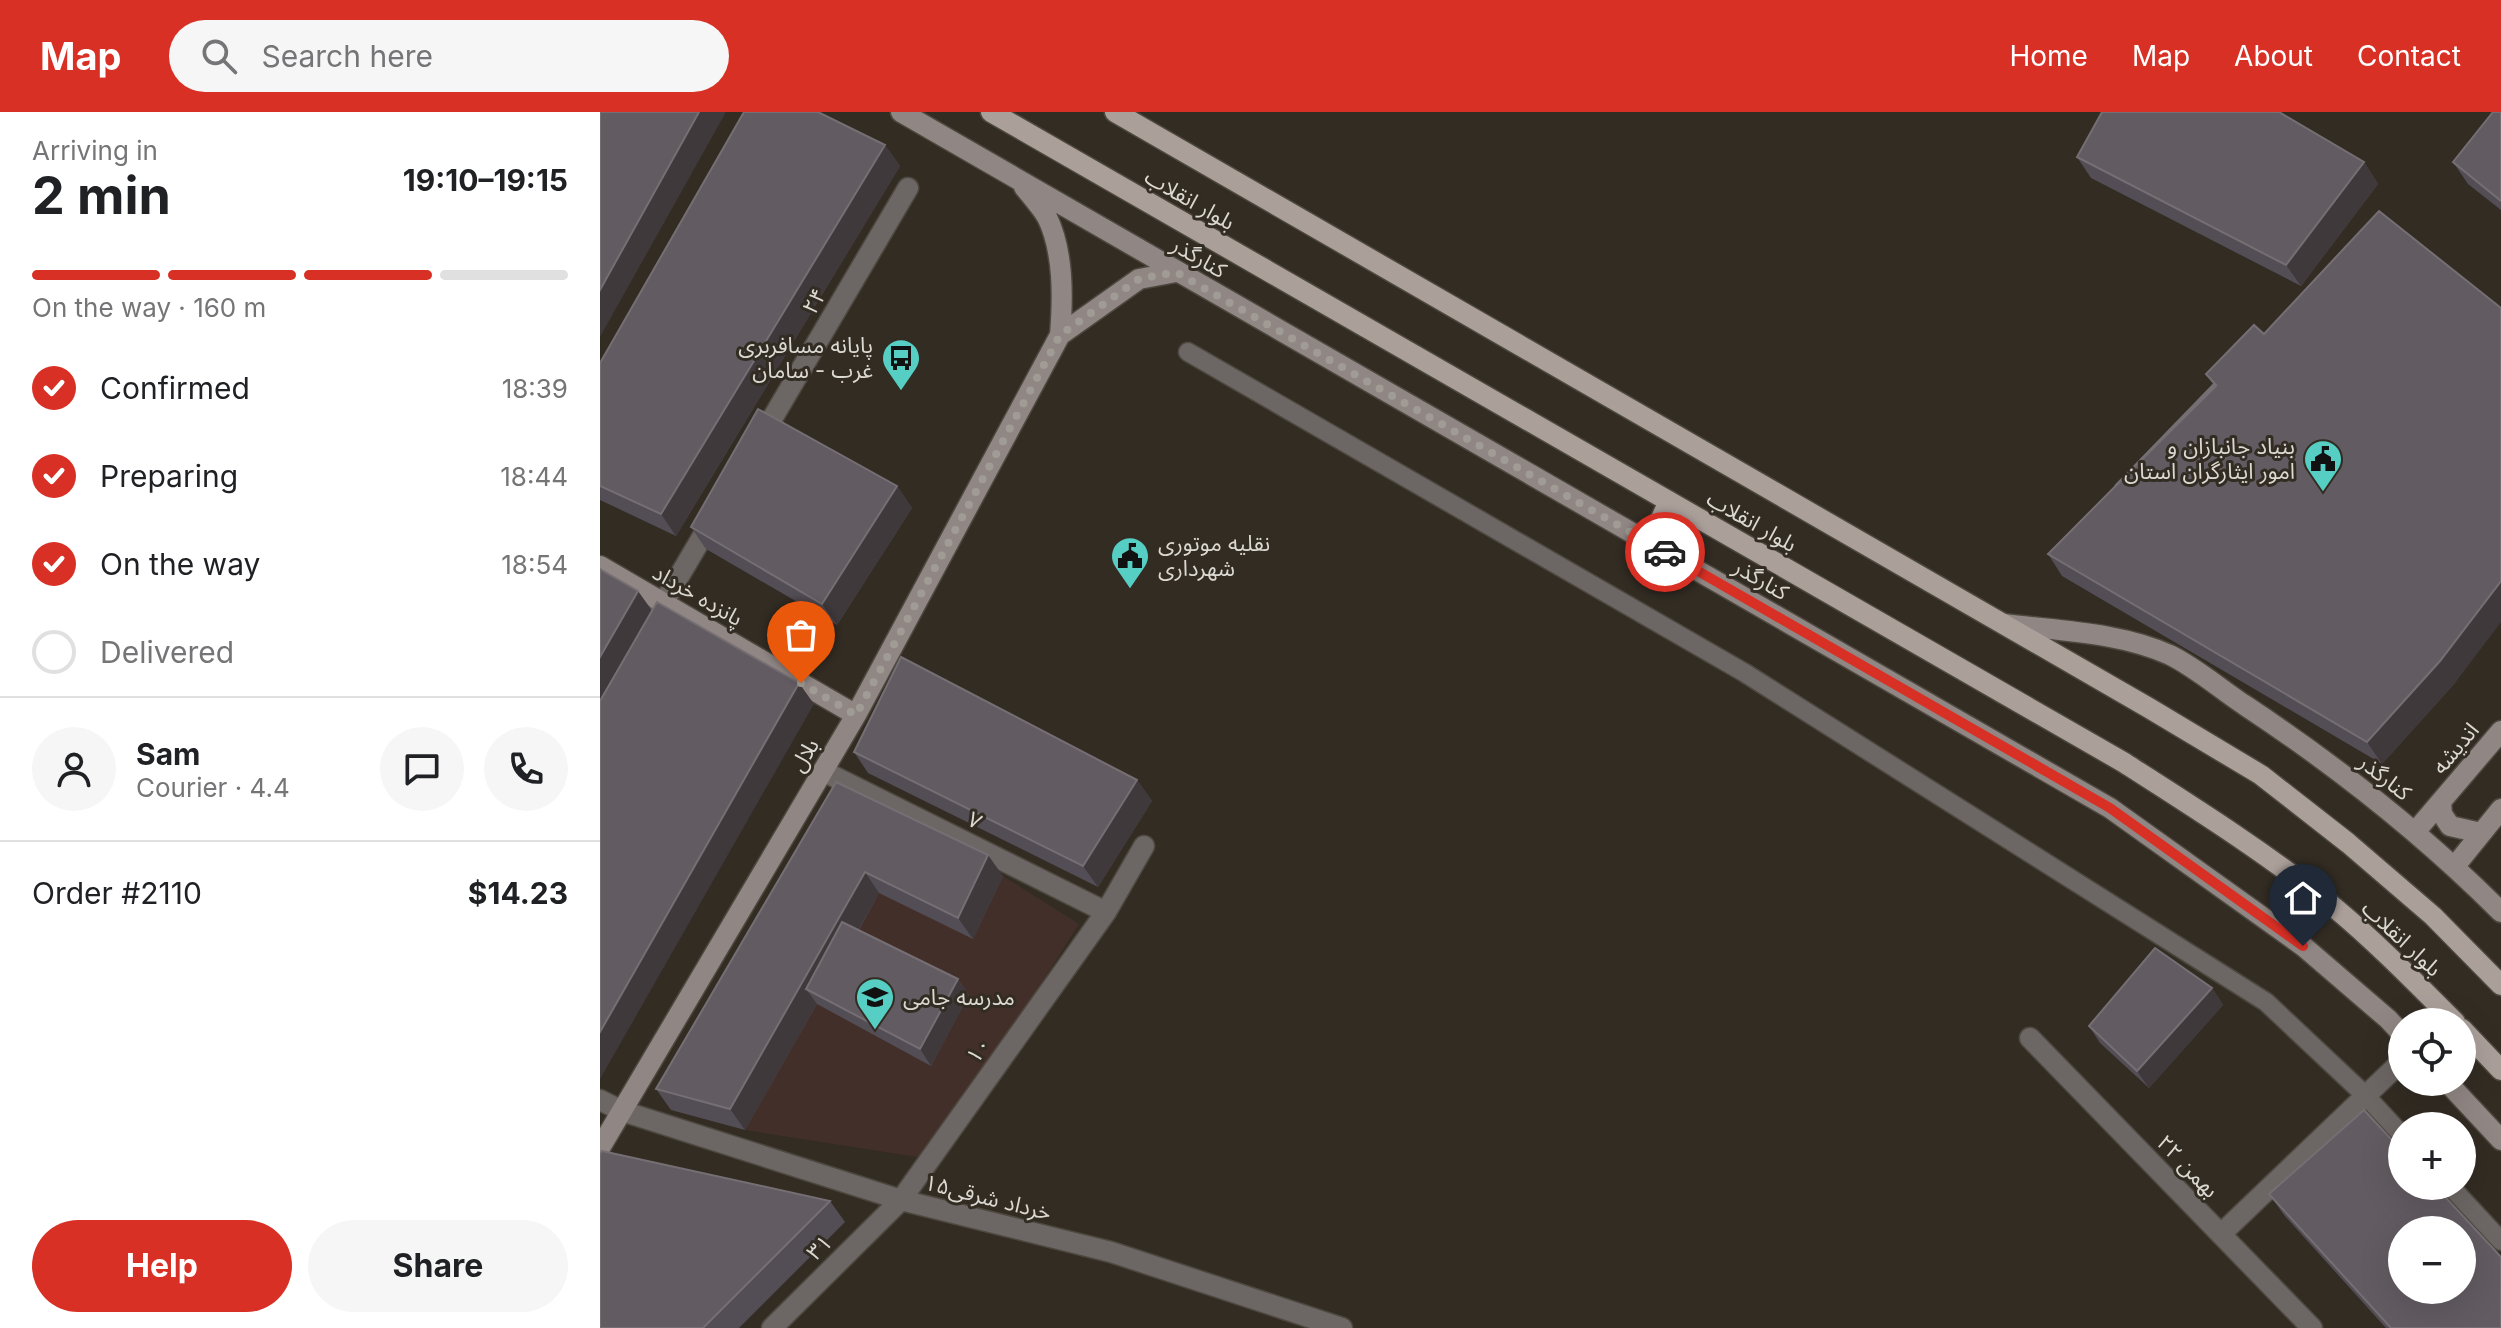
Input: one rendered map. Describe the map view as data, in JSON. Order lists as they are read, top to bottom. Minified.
{"streets":{"main road":["بلوار انقلاب","کنارگذر","پانزده خرداد","اندیشه","بلال"],"street":["۲۴","۷","۱۰","۲۲ بهمن","۱۵خرداد شرقی","۳۱"]},"crossings":[["بلوار انقلاب","کنارگذر"],["کنارگذر","اندیشه"],["پانزده خرداد","بلال"],["بلال","۷"],["بلال","۱۵خرداد شرقی"],["۷","۱۰"],["۱۰","۱۵خرداد شرقی"],["۱۰","۳۱"],["۱۵خرداد شرقی","۳۱"]],"places":{"bus stop":["پایانه مسافربری غرب - سامان"],"public building":["بنیاد جانبازان و امور ایثارگران استان","نقلیه موتوری شهرداری"],"school or university":["مدرسه جامی"]},"page":{"header":"Map","search":"Search here","nav":["Home","Map","About","Contact"],"heading":["2 min","Arriving in","19:10–19:15"],"panel":["Sam","Courier · 4.4","Order #2110","$14.23"],"bar":"On the way · 160 m","list":[["Confirmed","18:39"],["Preparing","18:44"],["On the way","18:54"],"Delivered"],"map_buttons":["+","−"],"buttons":["Help","Share"]}}
